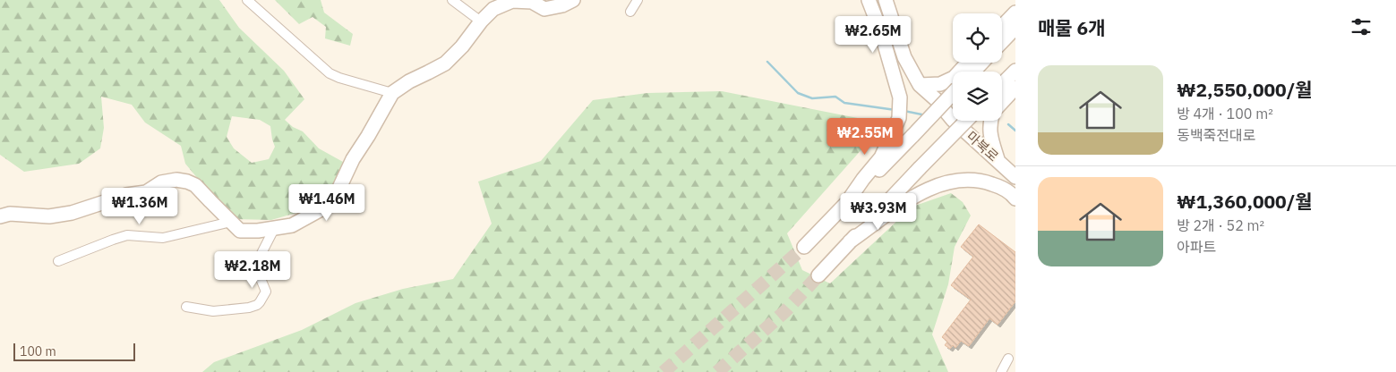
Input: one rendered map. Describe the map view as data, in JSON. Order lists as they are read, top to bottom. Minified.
{"streets":{"main road":["마북로"]},"scale_bar":"100 m","page":{"heading":"매물 6개","price":["₩2.65M","₩2.55M","₩1.46M","₩1.36M","₩3.93M","₩2.18M"],"list":[{"name":"₩2,550,000/월","note":"방 4개 · 100 m² · 동백죽전대로"},{"name":"₩1,360,000/월","note":"방 2개 · 52 m² · 아파트"}],"scale":"100 m"}}
